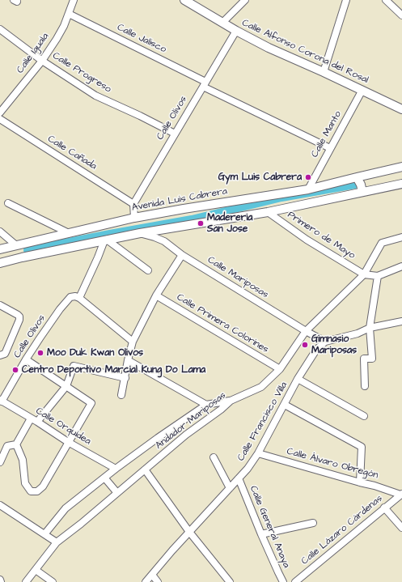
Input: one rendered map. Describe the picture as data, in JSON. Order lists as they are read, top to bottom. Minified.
{"streets":{"street":["Calle Jalisco","Calle Alfonso Corona del Rosal","Calle Iguala","Calle Progreso","Calle Olivos","Calle Manto","Calle Cañada","Avenida Luis Cabrera","Primero de Mayo","Calle Mariposas","Calle Primera Colorines","Andador Mariposas","Calle Francisco Villa","Calle Orquídea","Calle Álvaro Obregón","Calle General Anaya","Calle Lázaro Cárdenas"]},"crossings":[["Calle Jalisco","Calle Iguala"],["Calle Jalisco","Calle Olivos"],["Calle Jalisco","Calle Manto"],["Calle Alfonso Corona del Rosal","Calle Olivos"],["Calle Alfonso Corona del Rosal","Calle Manto"],["Calle Iguala","Calle Progreso"],["Calle Progreso","Calle Olivos"],["Calle Olivos","Calle Cañada"],["Calle Olivos","Calle Orquídea"],["Calle Manto","Avenida Luis Cabrera"],["Primero de Mayo","Andador Mariposas"],["Calle Mariposas","Andador Mariposas"],["Calle Mariposas","Calle Francisco Villa"],["Calle Primera Colorines","Andador Mariposas"],["Andador Mariposas","Calle Orquídea"],["Calle Francisco Villa","Calle Álvaro Obregón"],["Calle Francisco Villa","Calle General Anaya"],["Calle Álvaro Obregón","Calle Lázaro Cárdenas"]],"places":["Gym Luis Cabrera","Madereria San Jose","Gimnasio Mariposas","Moo Duk Kwan Olivos","Centro Deportivo Marcial Kung Do Lama"]}
